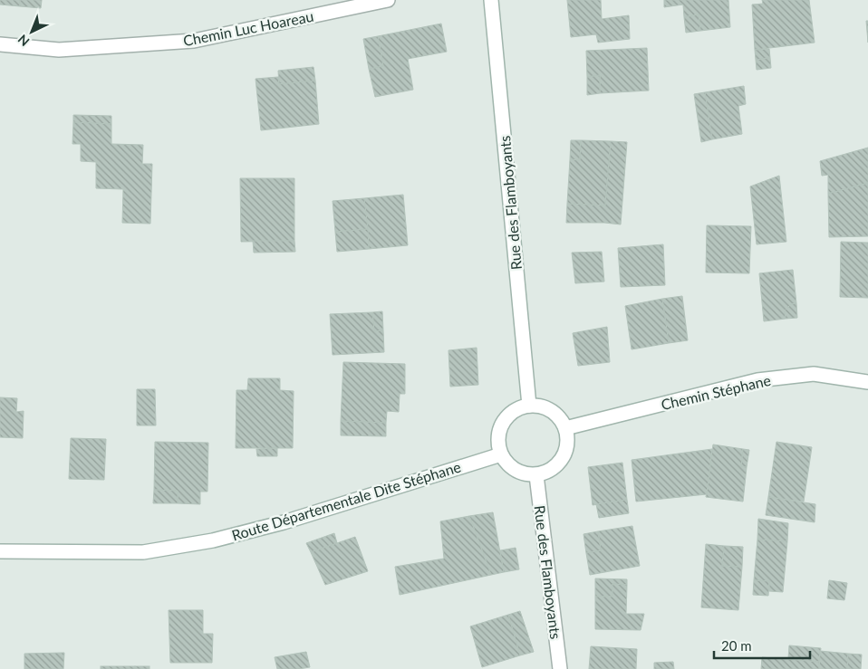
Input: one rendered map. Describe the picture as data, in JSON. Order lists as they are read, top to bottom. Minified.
{"streets":{"main road":["Chemin Luc Hoareau","Rue des Flamboyants","Chemin Stéphane","Route Départementale Dite Stéphane"]},"crossings":[["Rue des Flamboyants","Chemin Stéphane"],["Rue des Flamboyants","Route Départementale Dite Stéphane"],["Chemin Stéphane","Route Départementale Dite Stéphane"]],"scale_bar":"20 m","north":"bottom left"}
